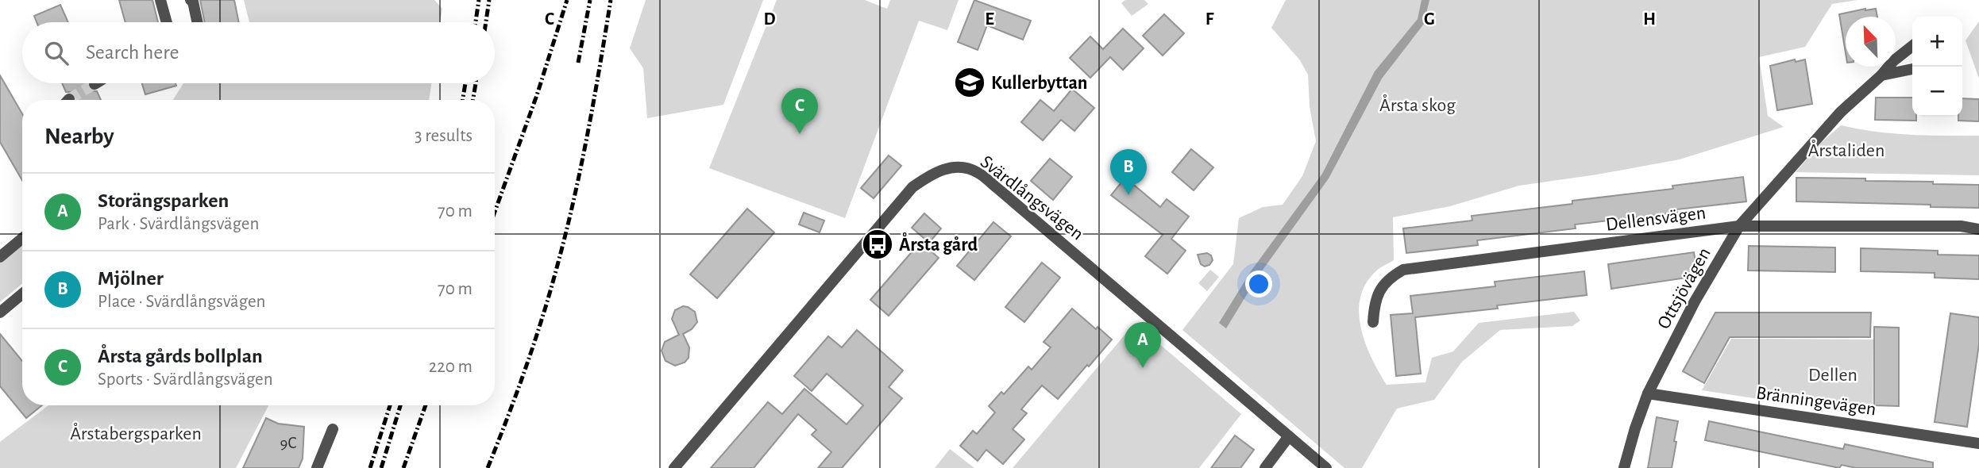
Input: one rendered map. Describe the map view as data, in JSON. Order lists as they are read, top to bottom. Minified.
{"streets":{"street":["Svärdlångsvägen","Dellensvägen","Ottsjövägen","Bränningevägen"]},"crossings":[["Dellensvägen","Ottsjövägen"],["Ottsjövägen","Bränningevägen"]],"parks":["Årsta skog","Årstaliden","Dellen","Årstabergsparken"],"places":{"school or university":["Kullerbyttan"],"bus stop":["Årsta gård"]},"house_numbers":["9C"],"north":"top left","page":{"map_buttons":["+","−"],"search":"Search here","pins":["C","B","A"],"heading":["Nearby","3 results"],"list":[{"mark":"A","name":"Storängsparken","note":"Park · Svärdlångsvägen","value":"70 m"},{"mark":"B","name":"Mjölner","note":"Place · Svärdlångsvägen","value":"70 m"},{"mark":"C","name":"Årsta gårds bollplan","note":"Sports · Svärdlångsvägen","value":"220 m"}]},"grid":{"columns":["C","D","E","F","G","H"]}}
